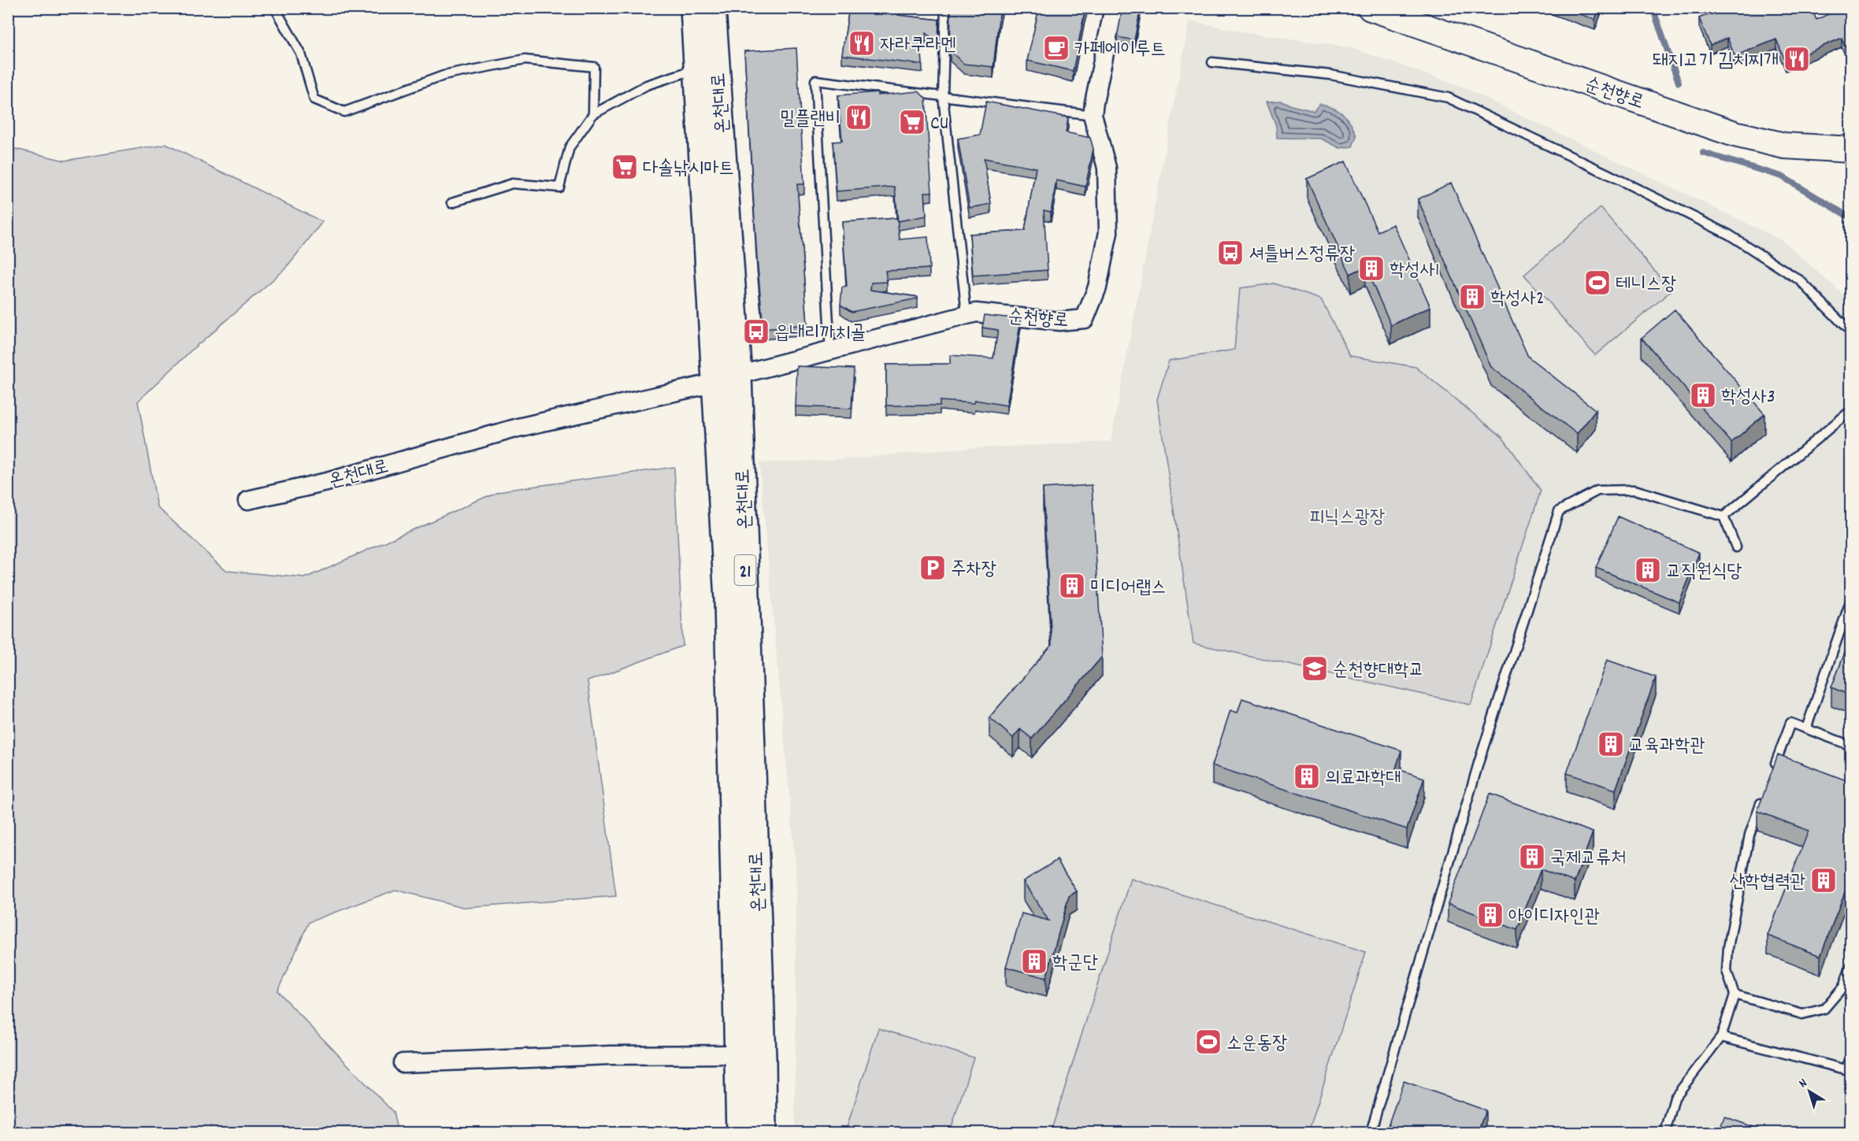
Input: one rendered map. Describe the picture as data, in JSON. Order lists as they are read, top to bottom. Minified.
{"streets":{"main road":["순천향로","온천대로","21"]},"crossings":[["순천향로","온천대로"]],"parks":["피닉스광장"],"places":{"restaurant":["자라쿠라멘","돼지고기 김치찌개","밀플랜비"],"cafe":["카페에이루트"],"supermarket":["CU","다솔낚시마트"],"bus stop":["셔틀버스정류장","읍내리까치골"],"building":["학성사1","학성사2","학성사3","교직원식당","미디어랩스","교육과학관","의료과학대","국제교류처","산학협력관","아이디자인관","학군단"],"sports":["테니스장","소운동장"],"parking":["주차장"],"school or university":["순천향대학교"]},"north":"top left"}
